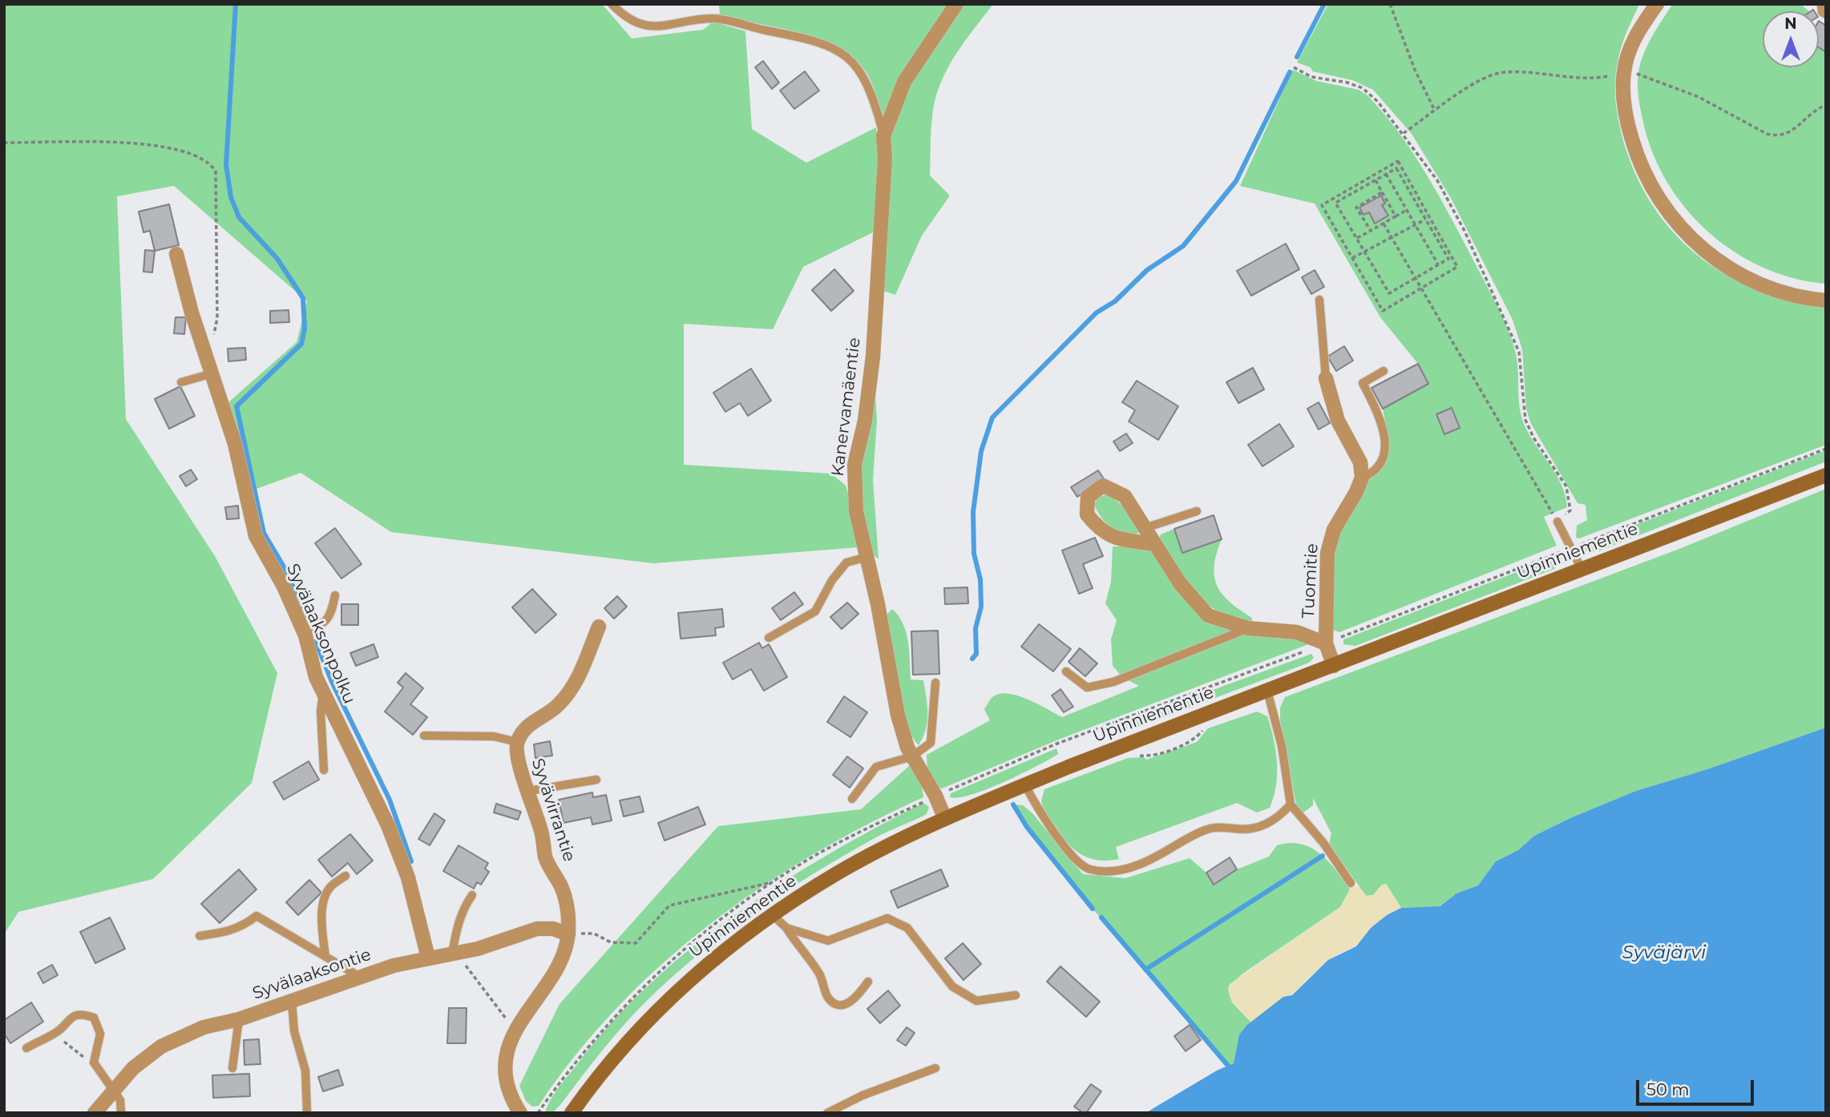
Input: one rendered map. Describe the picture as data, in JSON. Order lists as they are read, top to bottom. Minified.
{"streets":{"main road":["Upinniementie"],"street":["Kanervamäentie","Tuomitie","Syvälaaksonpolku","Syvävirrantie","Syvälaaksontie"]},"crossings":[["Kanervamäentie","Upinniementie"],["Upinniementie","Tuomitie"],["Syvälaaksonpolku","Syvälaaksontie"],["Syvävirrantie","Syvälaaksontie"]],"water":["Syväjärvi"],"scale_bar":"50 m","north":"top"}
